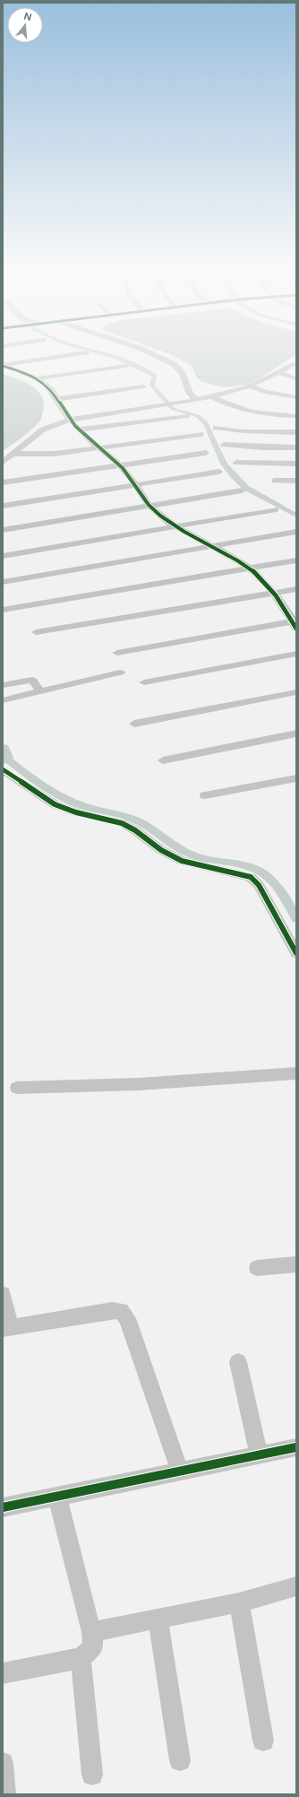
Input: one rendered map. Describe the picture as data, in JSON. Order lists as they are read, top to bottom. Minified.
{"north":"top"}
